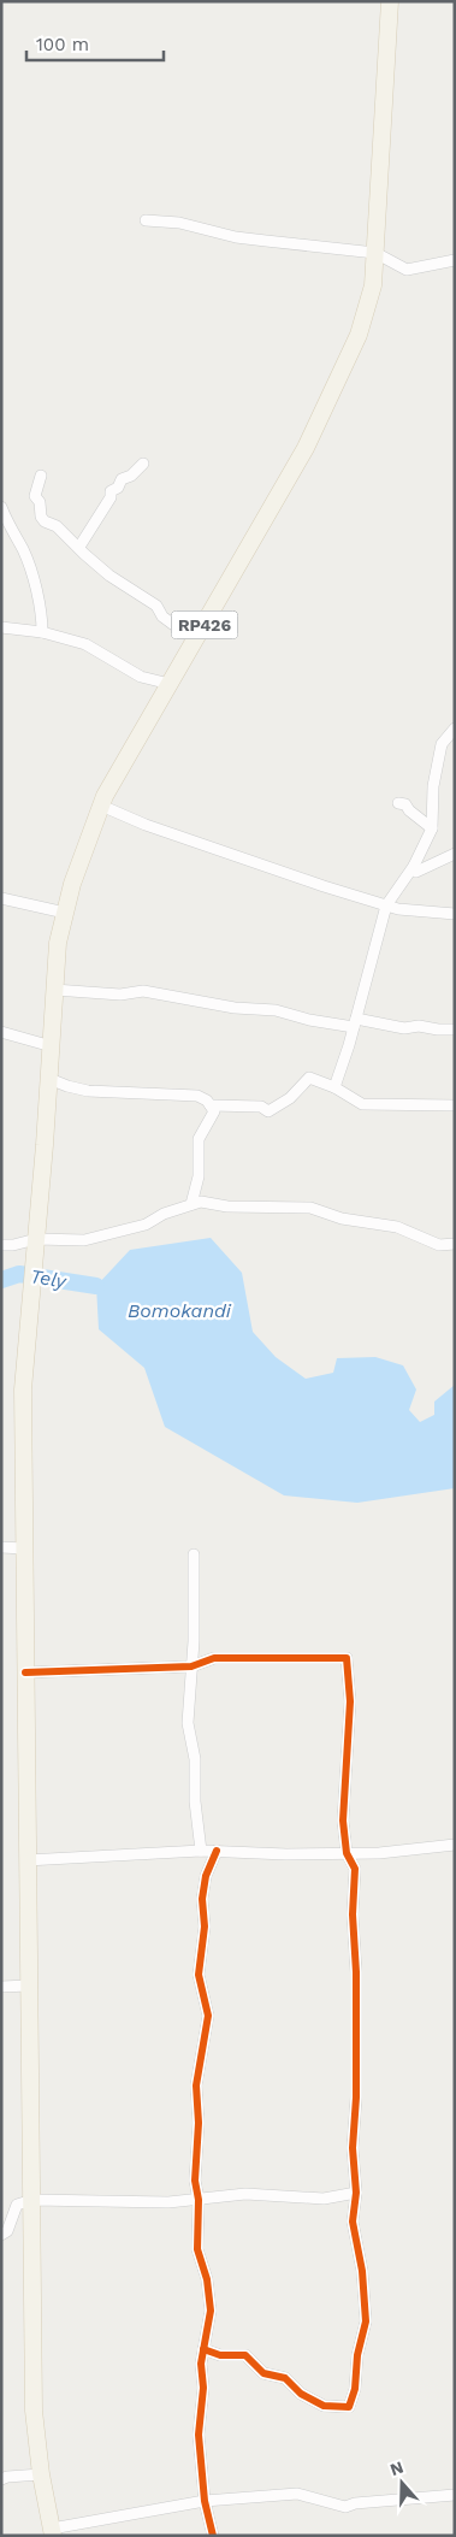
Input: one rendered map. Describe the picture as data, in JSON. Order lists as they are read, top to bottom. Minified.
{"streets":{"main road":["RP426"]},"water":["Tely","Bomokandi"],"scale_bar":"100 m","north":"top"}
